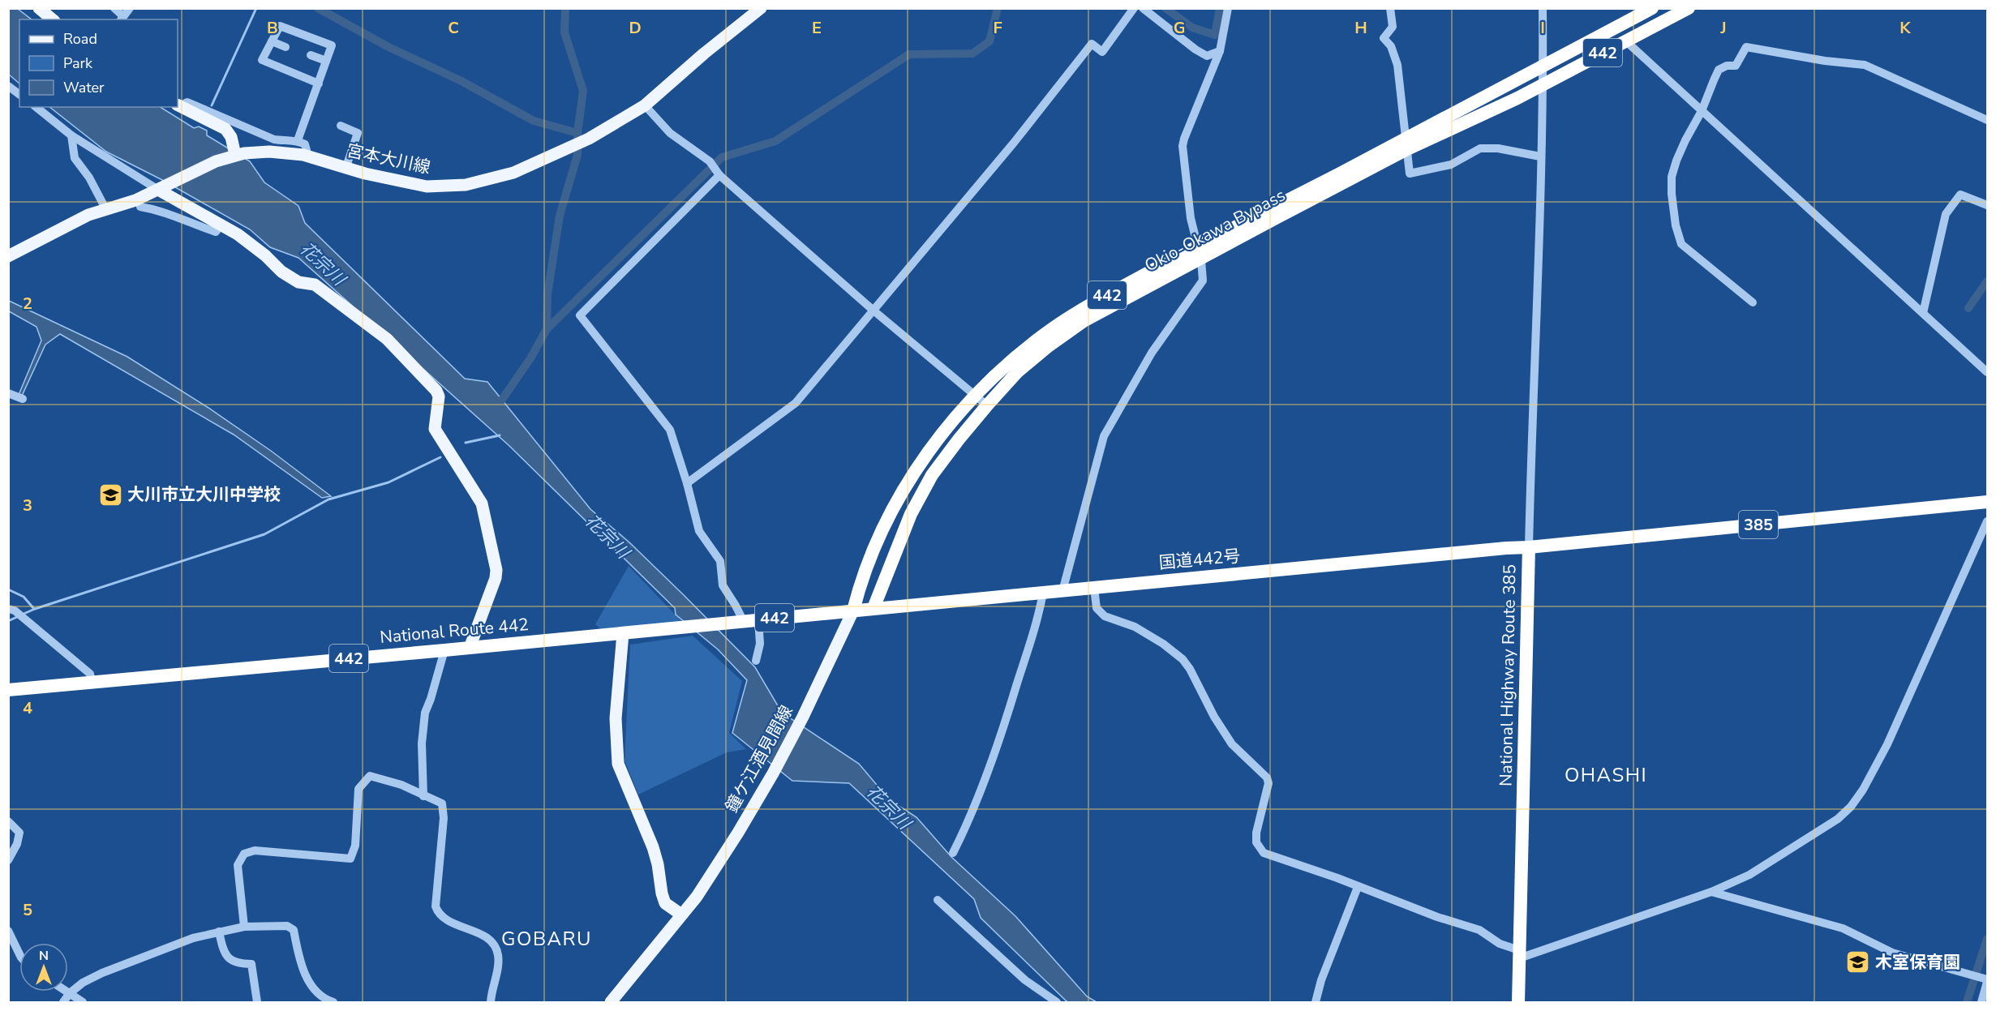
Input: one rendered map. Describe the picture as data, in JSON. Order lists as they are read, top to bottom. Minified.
{"streets":{"highway":["442","Okio-Okawa Bypass","385","国道442号","National Route 442","National Highway Route 385"],"main road":["宮本大川線","鐘ケ江酒見間線"]},"crossings":[["Okio-Okawa Bypass","国道442号"],["Okio-Okawa Bypass","National Route 442"],["Okio-Okawa Bypass","鐘ケ江酒見間線"],["国道442号","National Route 442"],["国道442号","National Highway Route 385"],["National Route 442","鐘ケ江酒見間線"]],"districts":["OHASHI","GOBARU"],"water":["花宗川"],"places":{"school or university":["大川市立大川中学校","木室保育園"]},"legend":["Road","Park","Water"],"north":"top","grid":{"columns":["B","C","D","E","F","G","H","I","J","K"],"rows":["2","3","4","5"]}}
